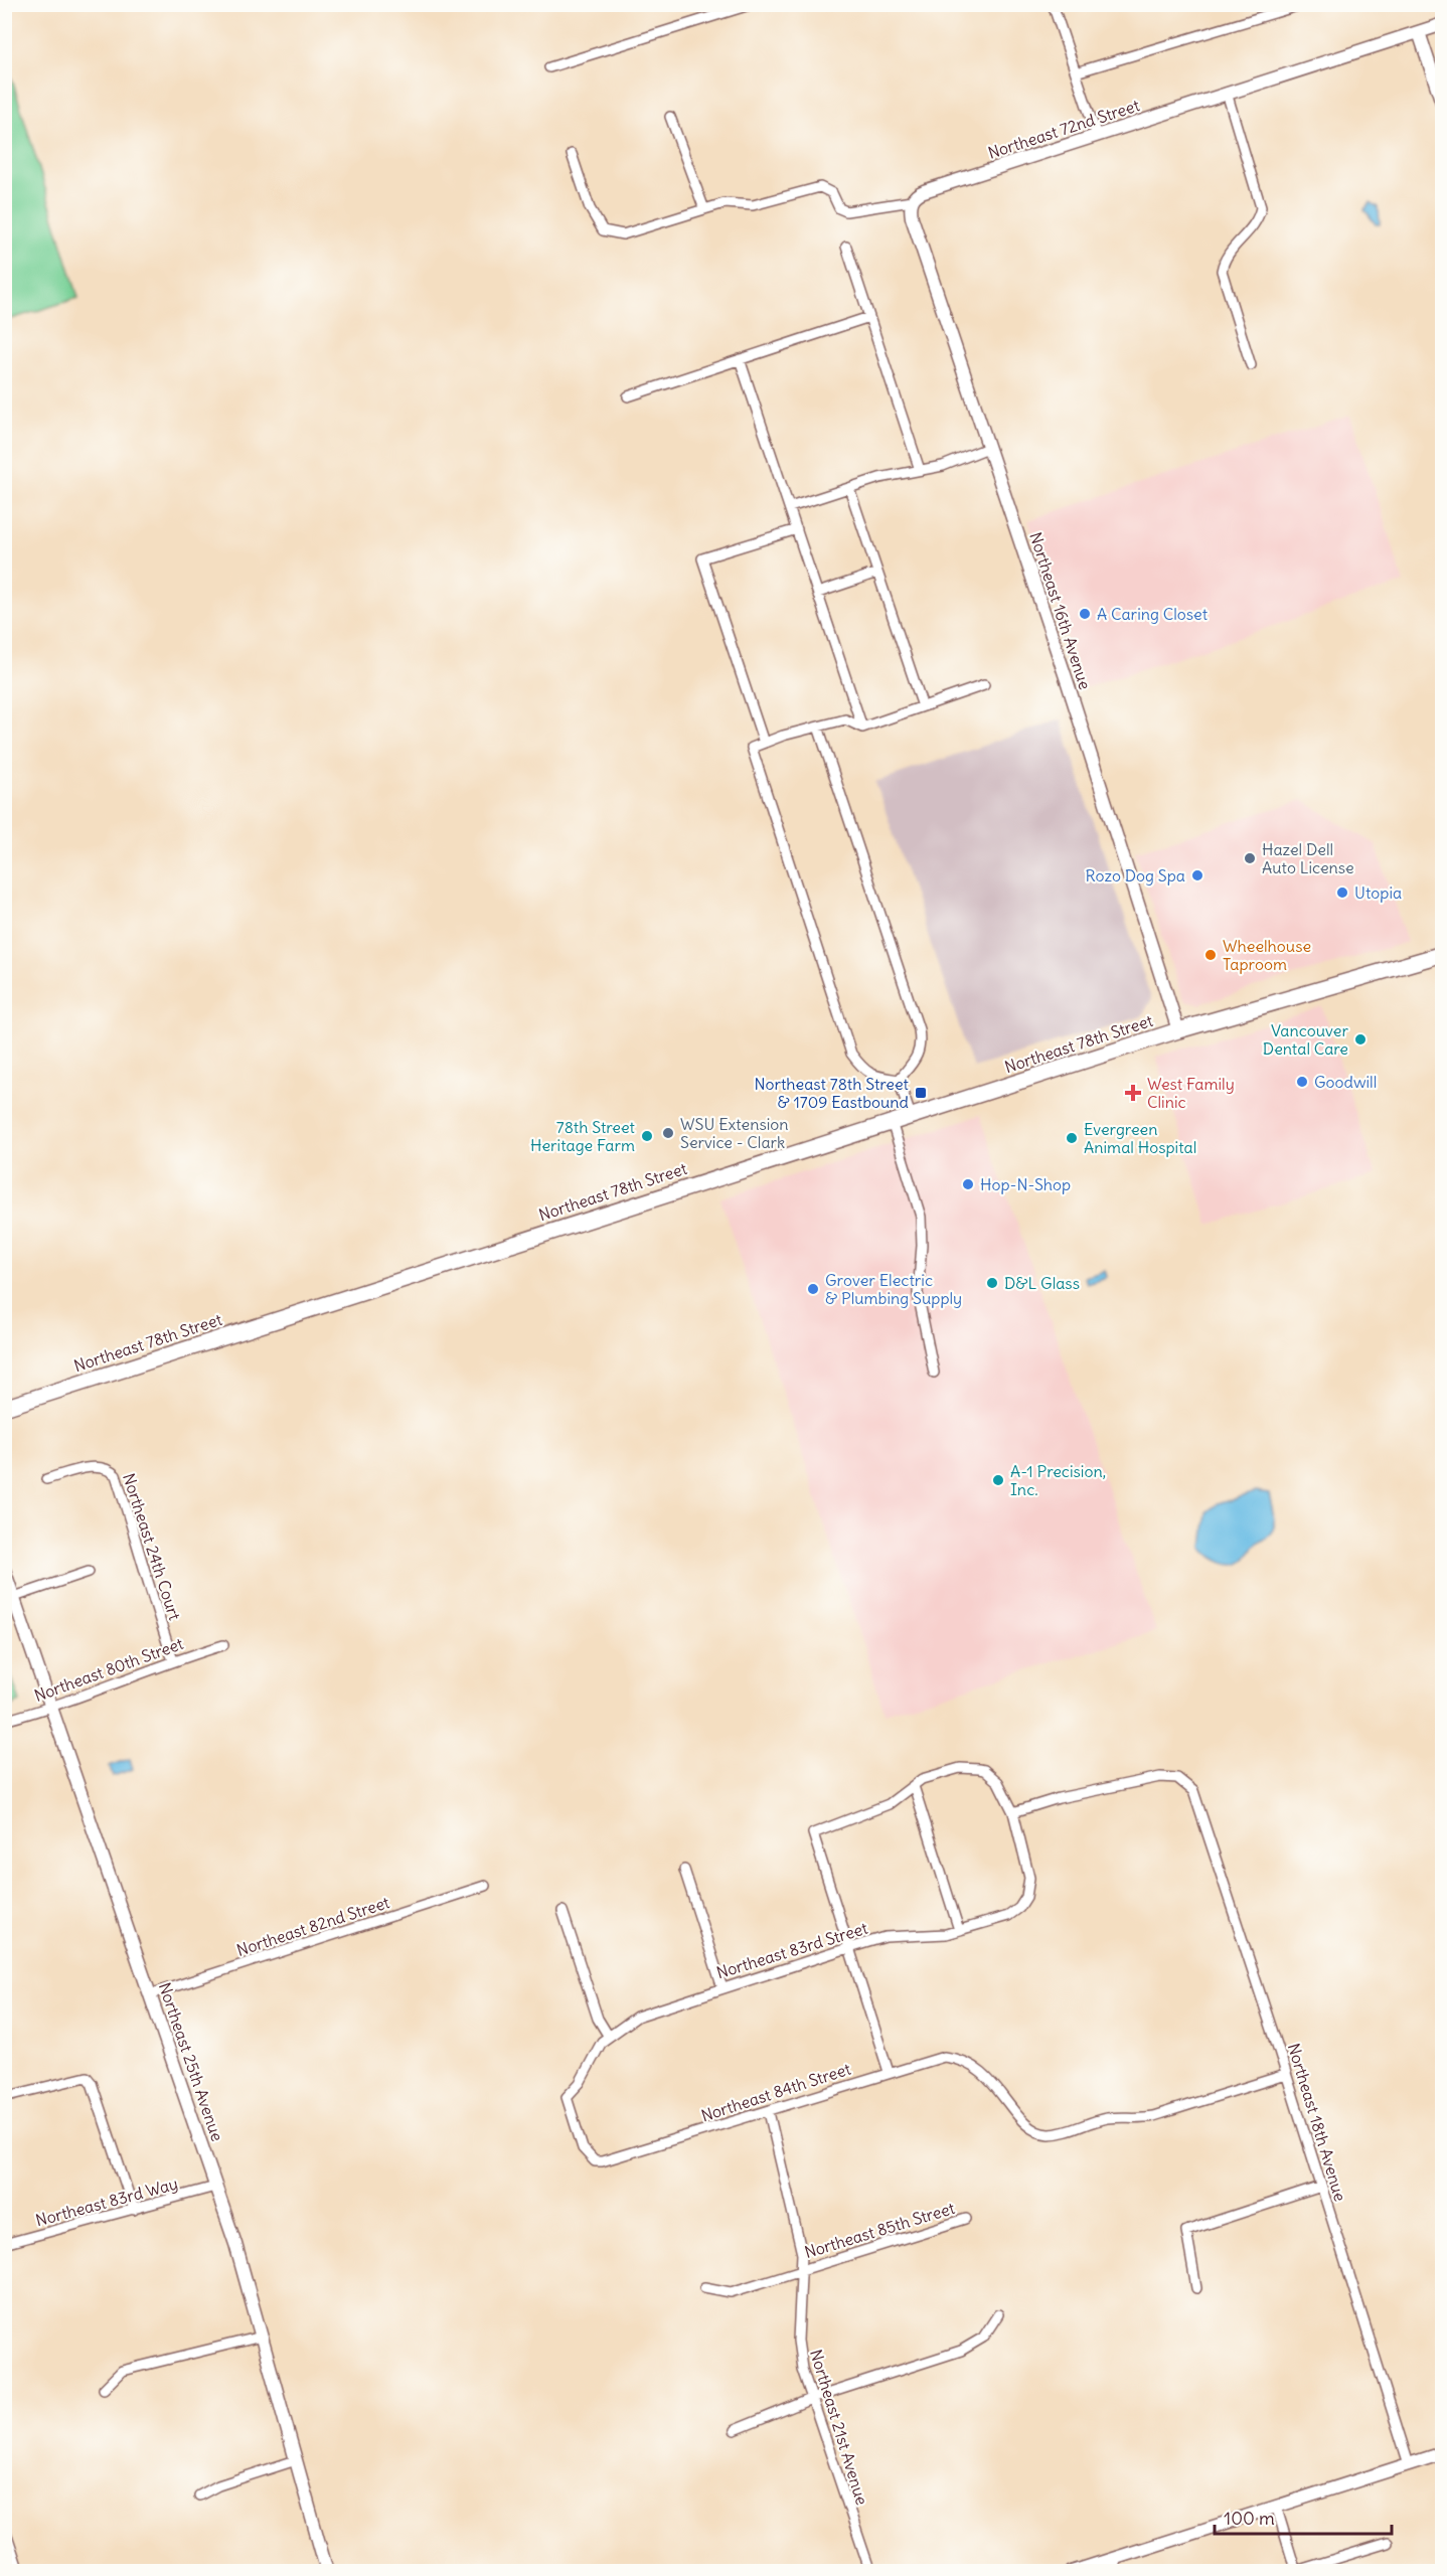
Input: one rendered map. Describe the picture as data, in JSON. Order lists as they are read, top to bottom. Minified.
{"streets":{"main road":["Northeast 78th Street"],"street":["Northeast 72nd Street","Northeast 16th Avenue","Northeast 24th Court","Northeast 80th Street","Northeast 82nd Street","Northeast 83rd Street","Northeast 25th Avenue","Northeast 84th Street","Northeast 18th Avenue","Northeast 83rd Way","Northeast 85th Street","Northeast 21st Avenue"]},"crossings":[["Northeast 72nd Street","Northeast 16th Avenue"],["Northeast 16th Avenue","Northeast 78th Street"],["Northeast 24th Court","Northeast 80th Street"],["Northeast 80th Street","Northeast 25th Avenue"],["Northeast 82nd Street","Northeast 25th Avenue"],["Northeast 83rd Street","Northeast 84th Street"],["Northeast 83rd Street","Northeast 18th Avenue"],["Northeast 25th Avenue","Northeast 83rd Way"],["Northeast 84th Street","Northeast 18th Avenue"],["Northeast 84th Street","Northeast 21st Avenue"],["Northeast 85th Street","Northeast 21st Avenue"]],"places":{"other":["A Caring Closet","Hazel Dell Auto License","Rozo Dog Spa","Utopia","Wheelhouse Taproom","Vancouver Dental Care","Goodwill","WSU Extension Service - Clark","78th Street Heritage Farm","Evergreen Animal Hospital","Hop-N-Shop","D&L Glass","Grover Electric & Plumbing Supply","A-1 Precision, Inc."],"transit":["Northeast 78th Street & 1709 Eastbound"],"health":["West Family Clinic"]},"scale_bar":"100 m"}
